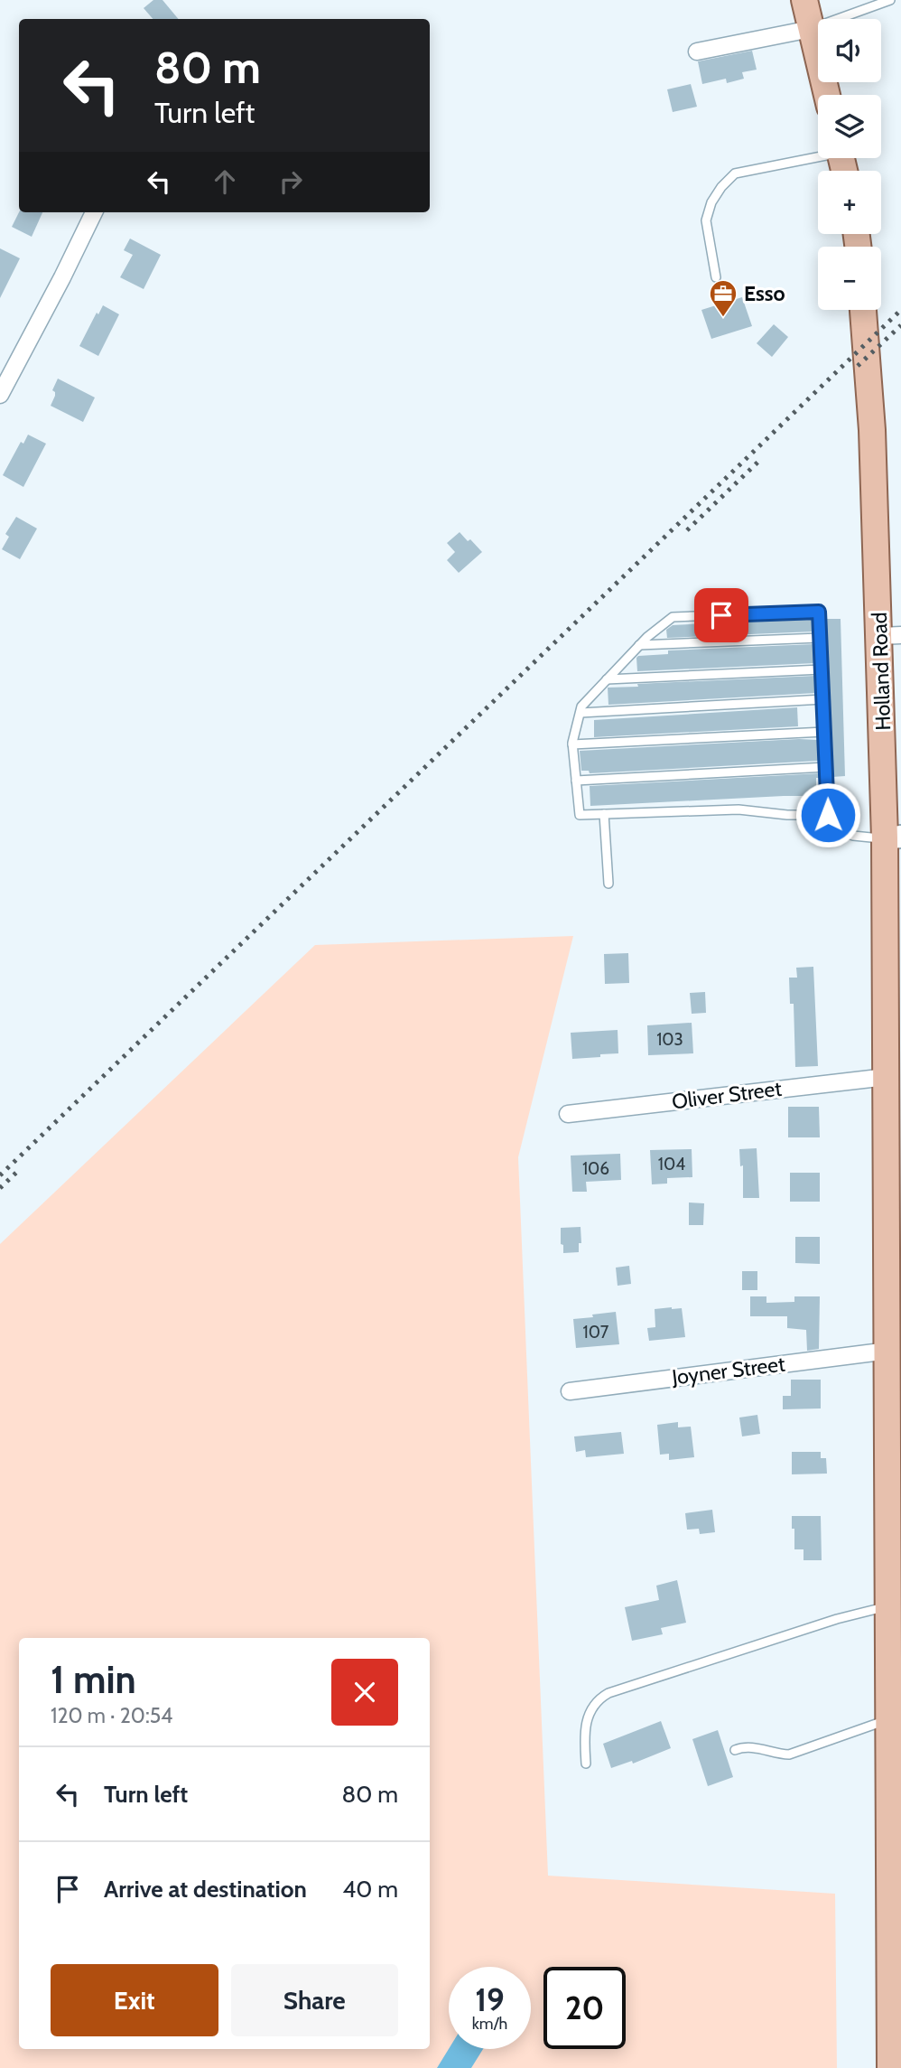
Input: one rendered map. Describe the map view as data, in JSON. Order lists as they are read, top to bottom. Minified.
{"streets":{"main road":["Holland Road"],"street":["Oliver Street","Joyner Street"]},"crossings":[["Holland Road","Oliver Street"],["Holland Road","Joyner Street"]],"places":{"office":["Esso"]},"house_numbers":["103","104","106","107"],"page":{"map_buttons":["+","−"],"turn":["80 m","Turn left"],"heading":["1 min","120 m · 20:54"],"list":[{"name":"Turn left","value":"80 m"},{"name":"Arrive at destination","value":"40 m"}],"buttons":["Exit","Share"],"speed":"19 km/h","limit":"20"}}
